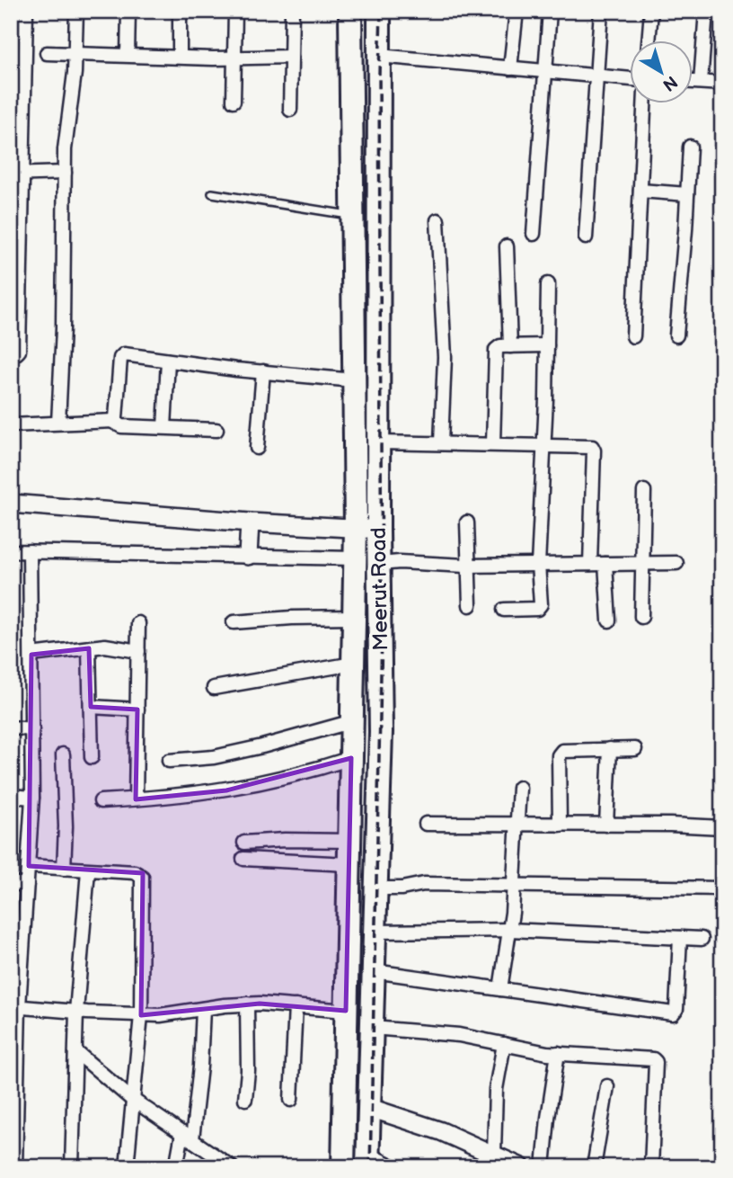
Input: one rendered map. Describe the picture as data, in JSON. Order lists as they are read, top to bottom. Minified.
{"streets":{"highway":["Meerut Road"]},"north":"bottom right"}
